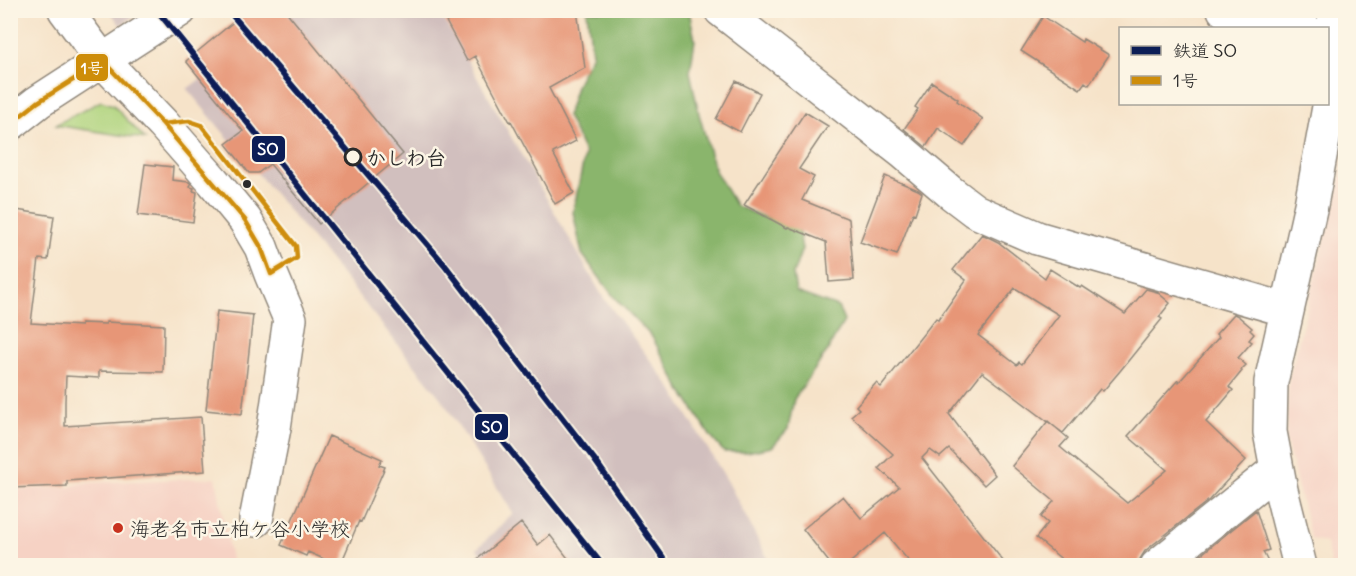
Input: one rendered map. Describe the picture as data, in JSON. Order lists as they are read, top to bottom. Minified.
{"places":["かしわ台","海老名市立柏ケ谷小学校"],"lines":["rail line SO","transit line 1号"],"legend":["鉄道 SO","1号"]}
